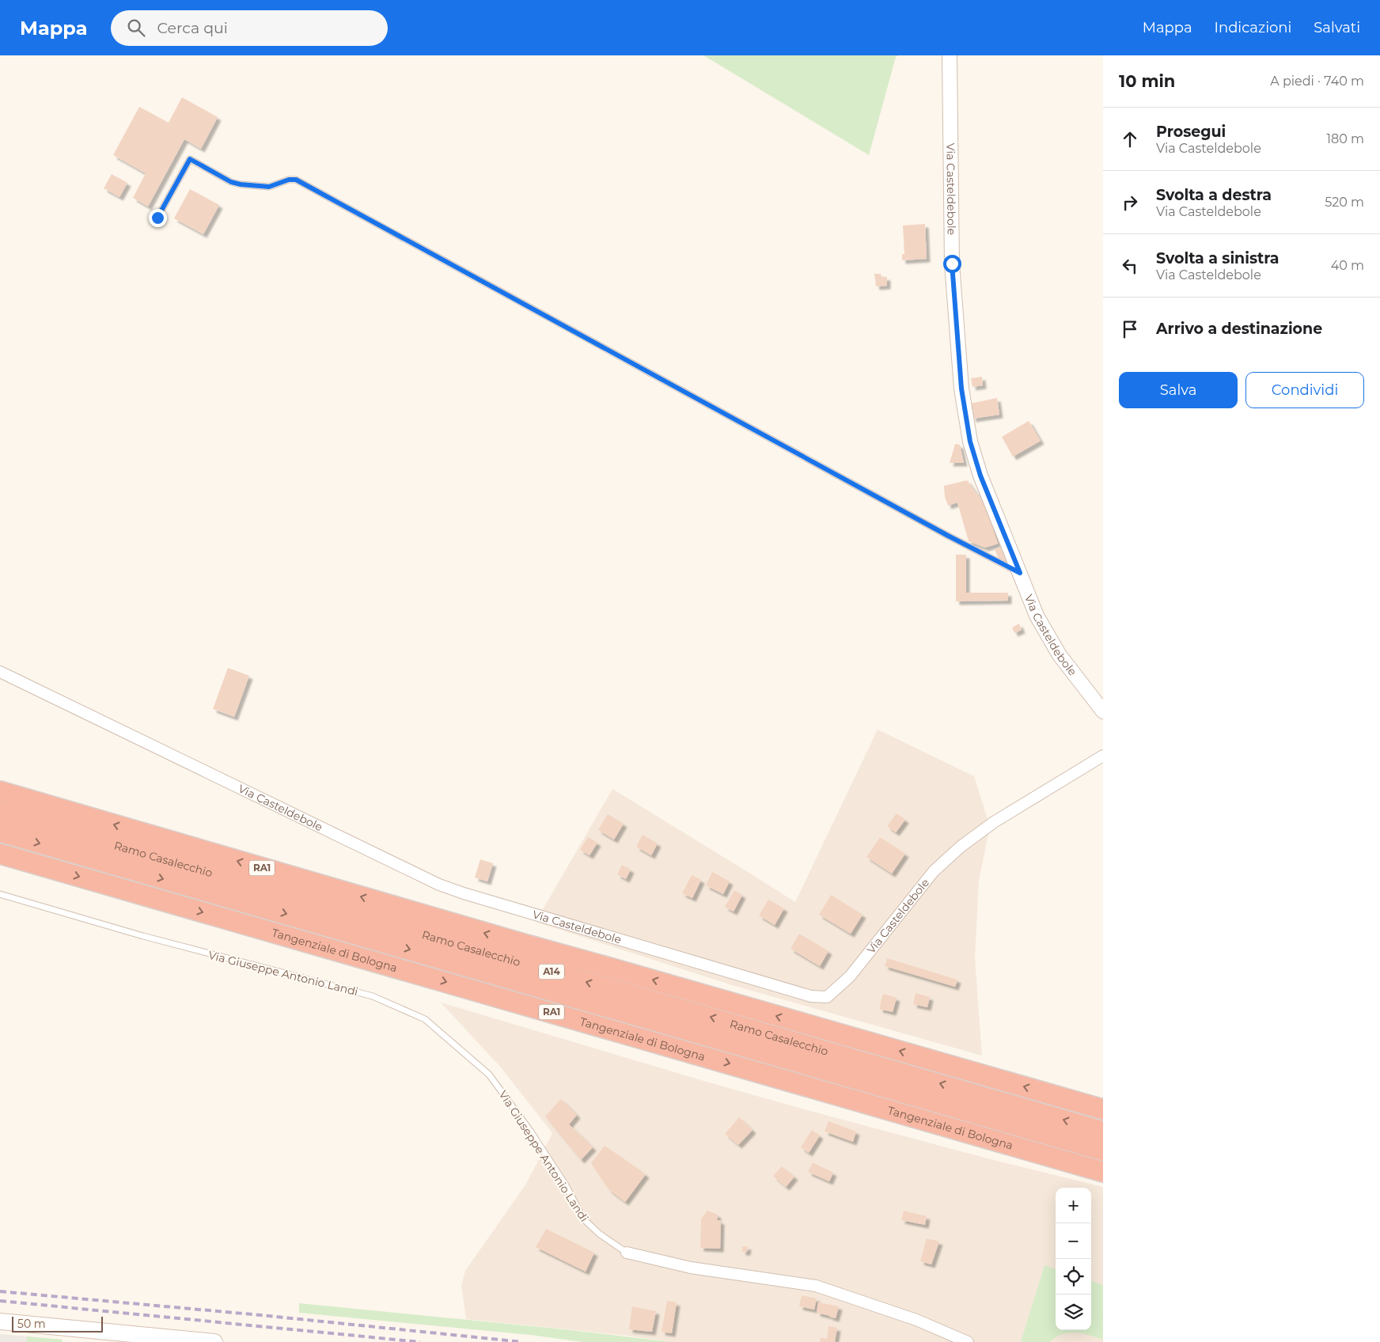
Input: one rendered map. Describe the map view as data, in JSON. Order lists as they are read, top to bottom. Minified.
{"streets":{"highway":["Ramo Casalecchio","RA1","Tangenziale di Bologna","A14"],"street":["Via Casteldebole","Via Giuseppe Antonio Landi"]},"scale_bar":"50 m","page":{"header":"Mappa","search":"Cerca qui","nav":["Mappa","Indicazioni","Salvati"],"heading":["10 min","A piedi · 740 m"],"list":[["Prosegui","Via Casteldebole","180 m"],["Svolta a destra","Via Casteldebole","520 m"],["Svolta a sinistra","Via Casteldebole","40 m"],"Arrivo a destinazione"],"buttons":["Salva","Condividi"],"map_buttons":["+","−"],"scale":"50 m"}}
